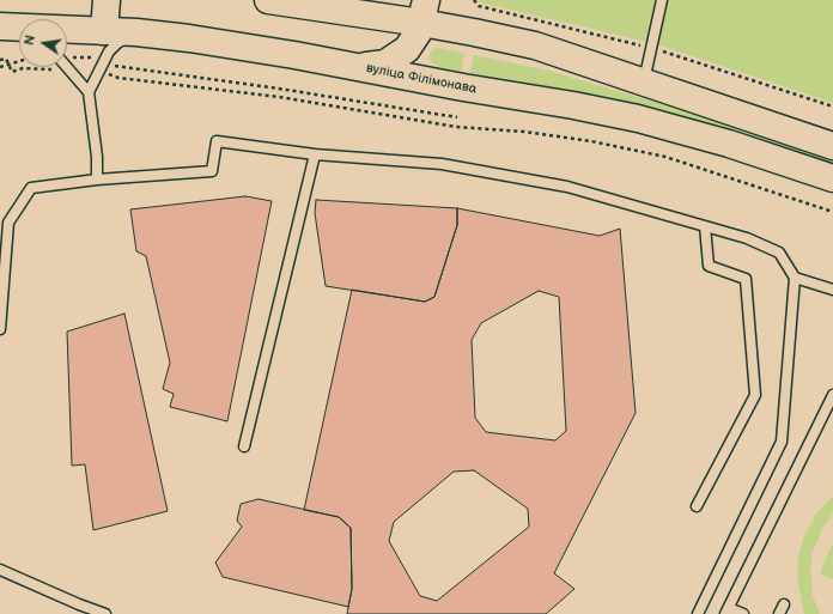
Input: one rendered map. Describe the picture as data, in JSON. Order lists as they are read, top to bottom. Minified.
{"streets":{"main road":["вуліца Філімонава"]},"north":"left"}
